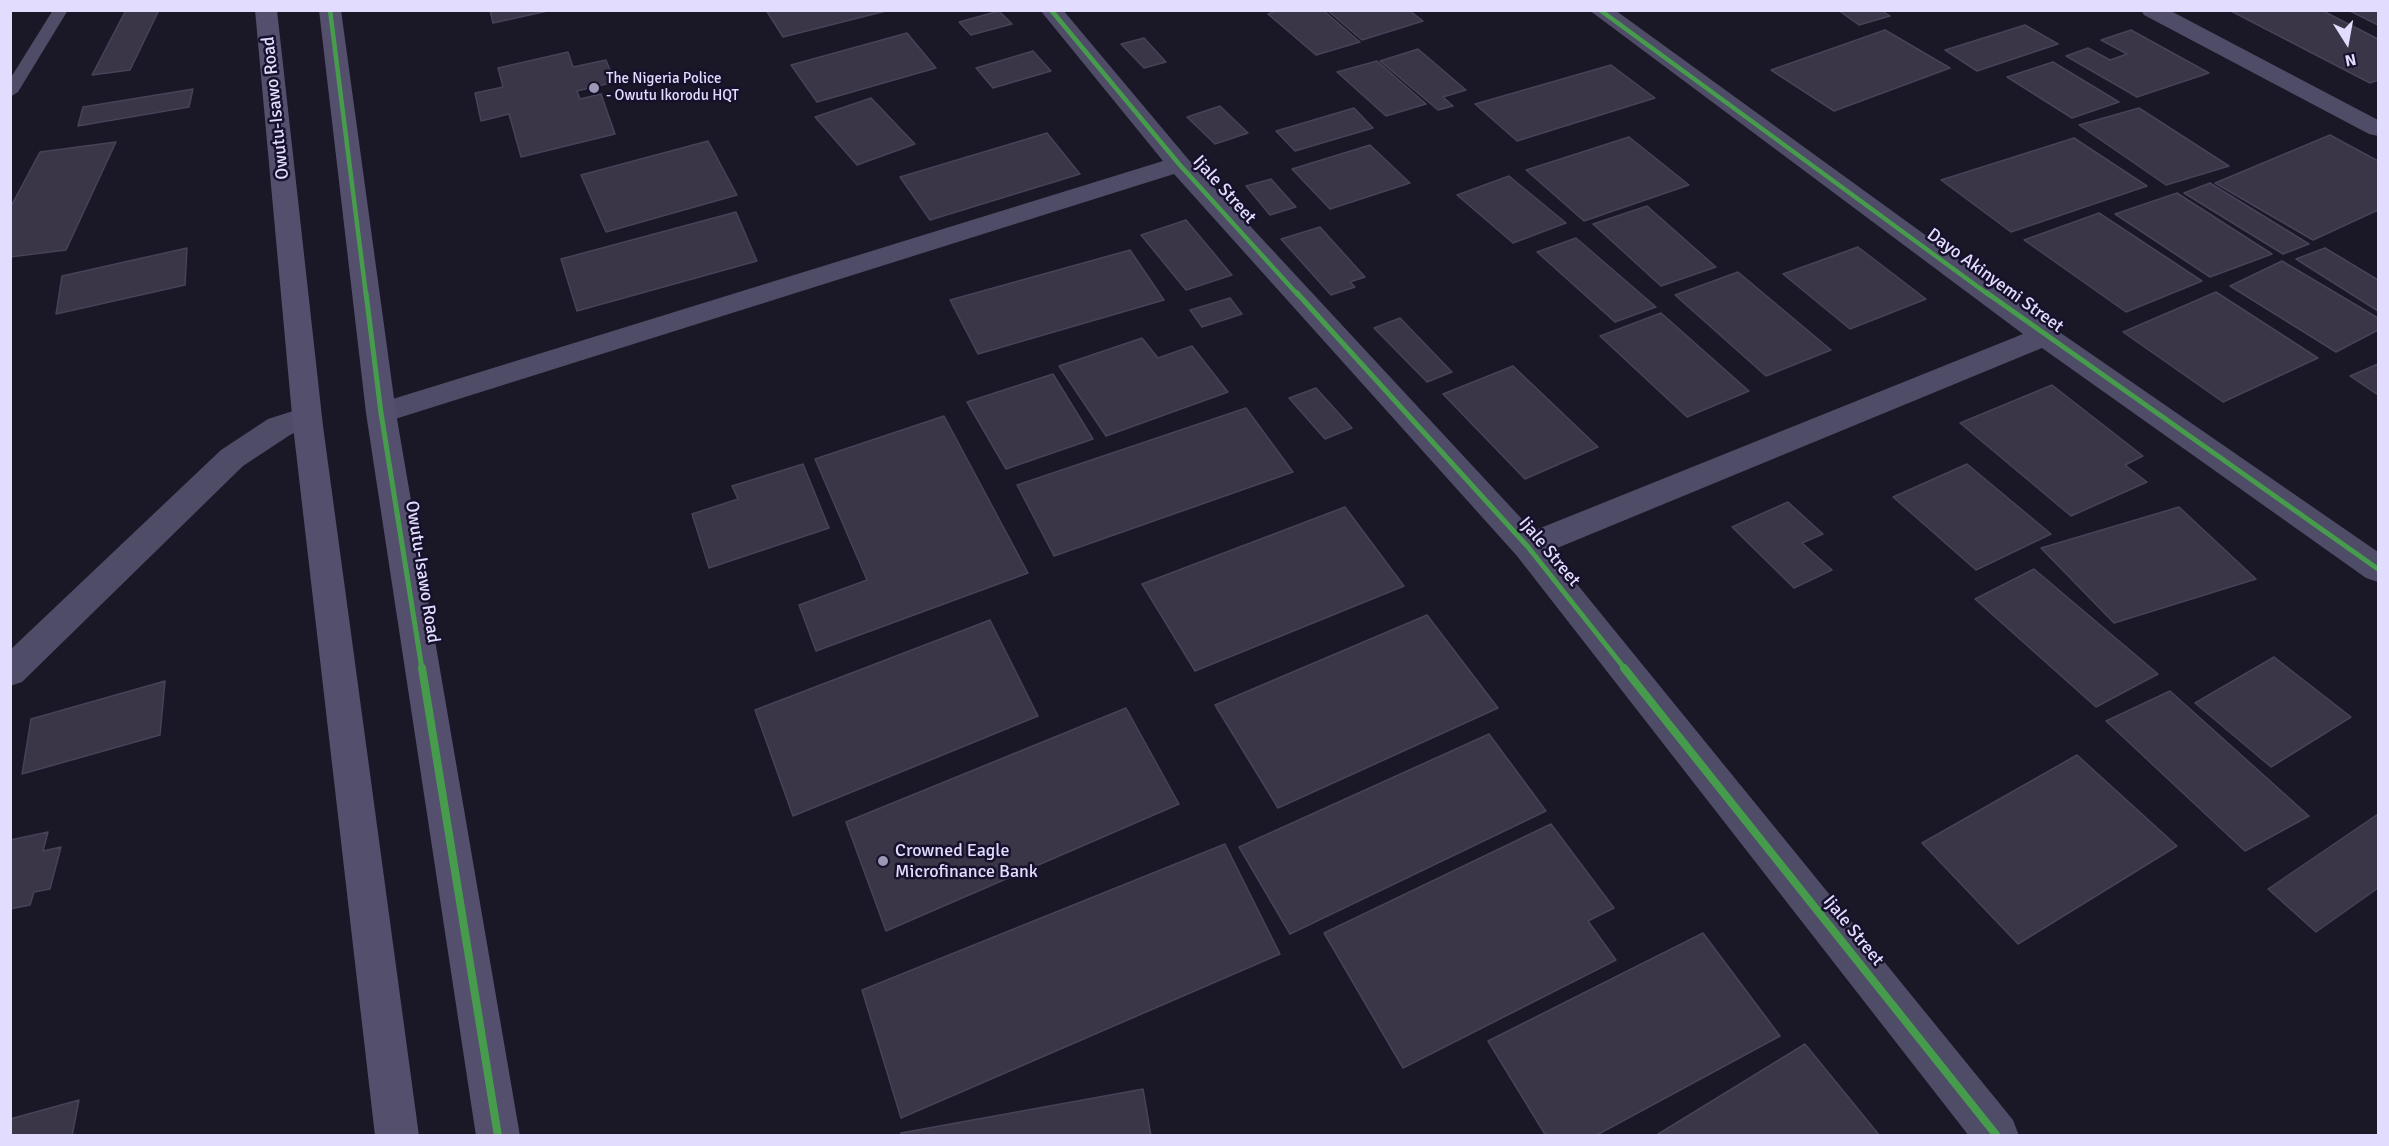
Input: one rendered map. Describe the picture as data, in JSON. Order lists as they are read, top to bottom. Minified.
{"streets":{"street":["Owutu-Isawo Road","Ijale Street","Dayo Akinyemi Street"]},"places":["The Nigeria Police - Owutu Ikorodu HQT","Crowned Eagle Microfinance Bank"],"north":"bottom"}
